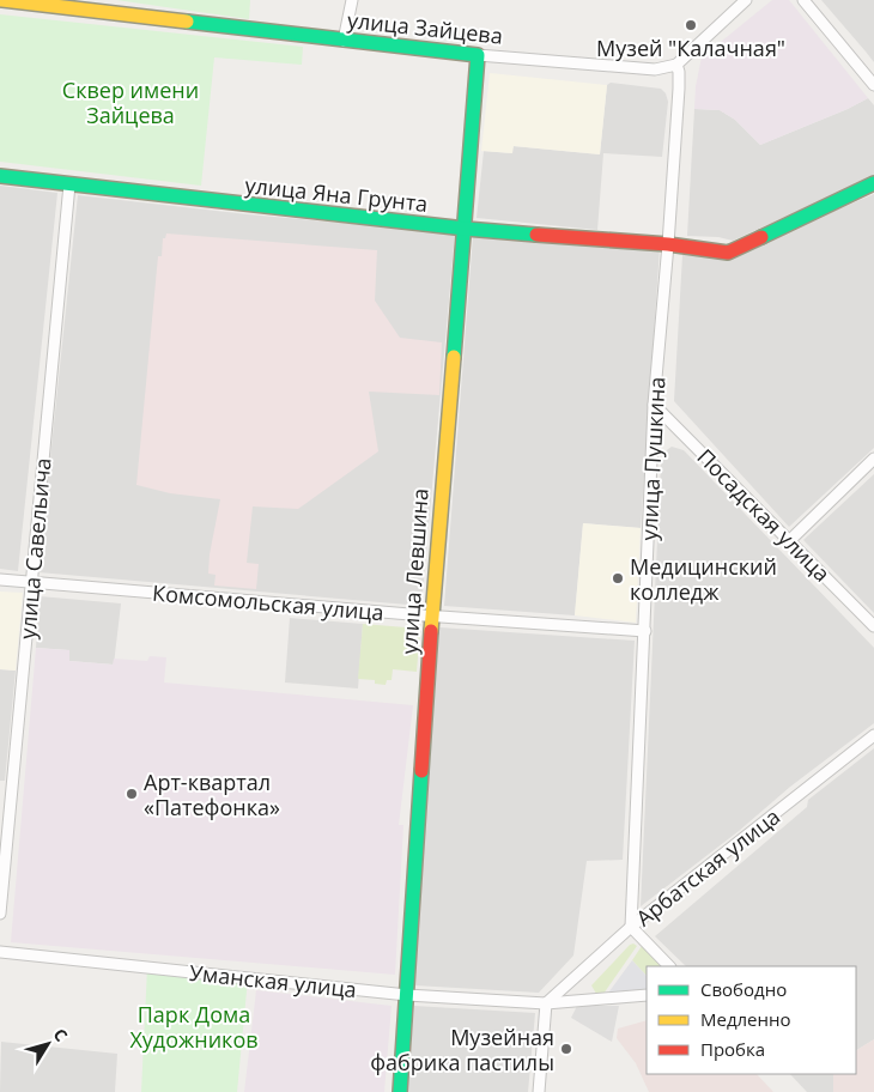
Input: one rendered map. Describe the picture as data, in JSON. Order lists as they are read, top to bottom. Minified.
{"streets":{"street":["улица Зайцева","улица Яна Грунта","улица Пушкина","Посадская улица","улица Савельича","улица Левшина","Комсомольская улица","Арбатская улица","Уманская улица"]},"crossings":[["улица Зайцева","улица Пушкина"],["улица Зайцева","улица Левшина"],["улица Яна Грунта","улица Пушкина"],["улица Яна Грунта","улица Савельича"],["улица Яна Грунта","улица Левшина"],["улица Пушкина","Посадская улица"],["улица Пушкина","Комсомольская улица"],["улица Пушкина","Арбатская улица"],["улица Савельича","Комсомольская улица"],["улица Левшина","Комсомольская улица"],["улица Левшина","Уманская улица"],["Арбатская улица","Уманская улица"]],"parks":["Сквер имени Зайцева","Парк Дома Художников"],"places":["Музей \"Калачная\"","Медицинский колледж","Арт-квартал «Патефонка»","Музейная фабрика пастилы"],"legend":["Свободно","Медленно","Пробка"],"north":"top right"}
